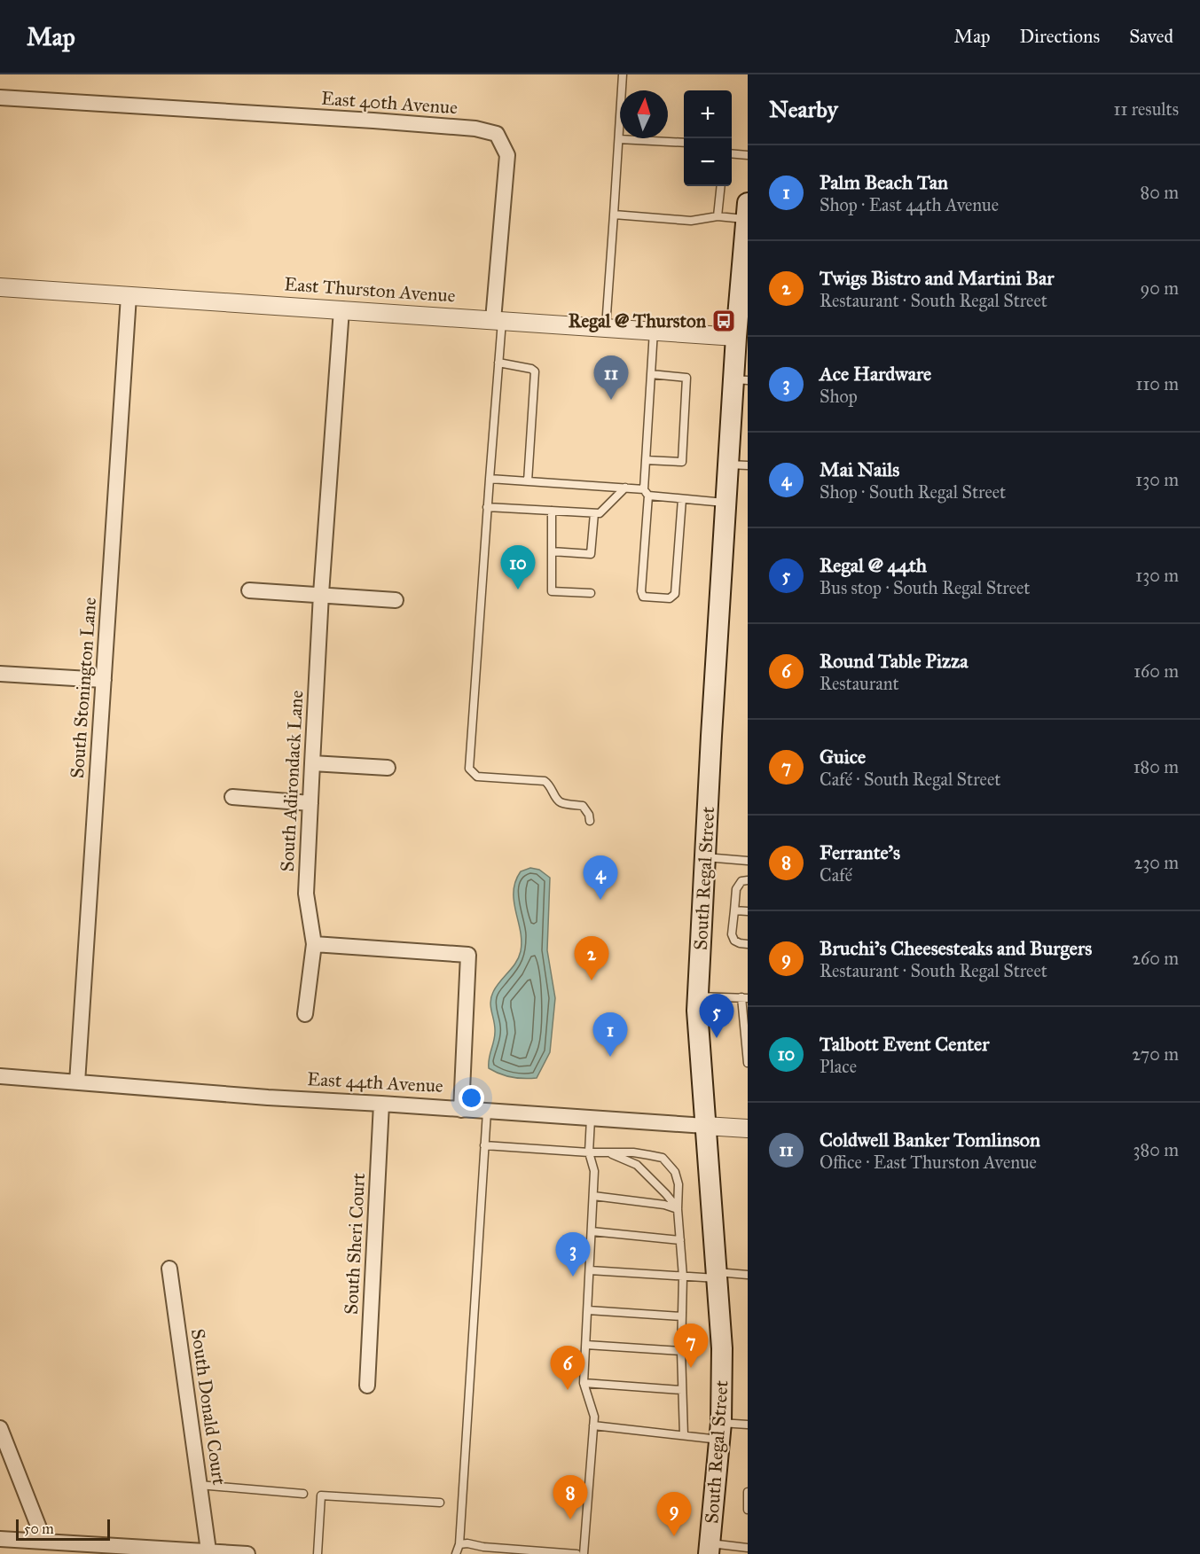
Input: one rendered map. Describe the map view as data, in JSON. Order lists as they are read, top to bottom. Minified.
{"streets":{"main road":["South Regal Street"],"street":["East 40th Avenue","East Thurston Avenue","South Stonington Lane","South Adirondack Lane","East 44th Avenue","South Sheri Court","South Donald Court"]},"crossings":[["East 40th Avenue","East Thurston Avenue"],["East Thurston Avenue","South Stonington Lane"],["East Thurston Avenue","South Adirondack Lane"],["East Thurston Avenue","South Regal Street"],["South Stonington Lane","East 44th Avenue"],["South Regal Street","East 44th Avenue"],["East 44th Avenue","South Sheri Court"]],"places":{"bus stop":["Regal @ Thurston"]},"scale_bar":"50 m","north":"top","page":{"header":"Map","nav":["Map","Directions","Saved"],"heading":["Nearby","11 results"],"map_buttons":["+","−"],"list":[{"mark":"1","name":"Palm Beach Tan","note":"Shop · East 44th Avenue","value":"80 m"},{"mark":"2","name":"Twigs Bistro and Martini Bar","note":"Restaurant · South Regal Street","value":"90 m"},{"mark":"3","name":"Ace Hardware","note":"Shop","value":"110 m"},{"mark":"4","name":"Mai Nails","note":"Shop · South Regal Street","value":"130 m"},{"mark":"5","name":"Regal @ 44th","note":"Bus stop · South Regal Street","value":"130 m"},{"mark":"6","name":"Round Table Pizza","note":"Restaurant","value":"160 m"},{"mark":"7","name":"Guice","note":"Café · South Regal Street","value":"180 m"},{"mark":"8","name":"Ferrante's","note":"Café","value":"230 m"},{"mark":"9","name":"Bruchi's Cheesesteaks and Burgers","note":"Restaurant · South Regal Street","value":"260 m"},{"mark":"10","name":"Talbott Event Center","note":"Place","value":"270 m"},{"mark":"11","name":"Coldwell Banker Tomlinson","note":"Office · East Thurston Avenue","value":"380 m"}],"pins":["11","10","4","2","5","1","3","7","6","8","9"],"scale":"50 m"}}
